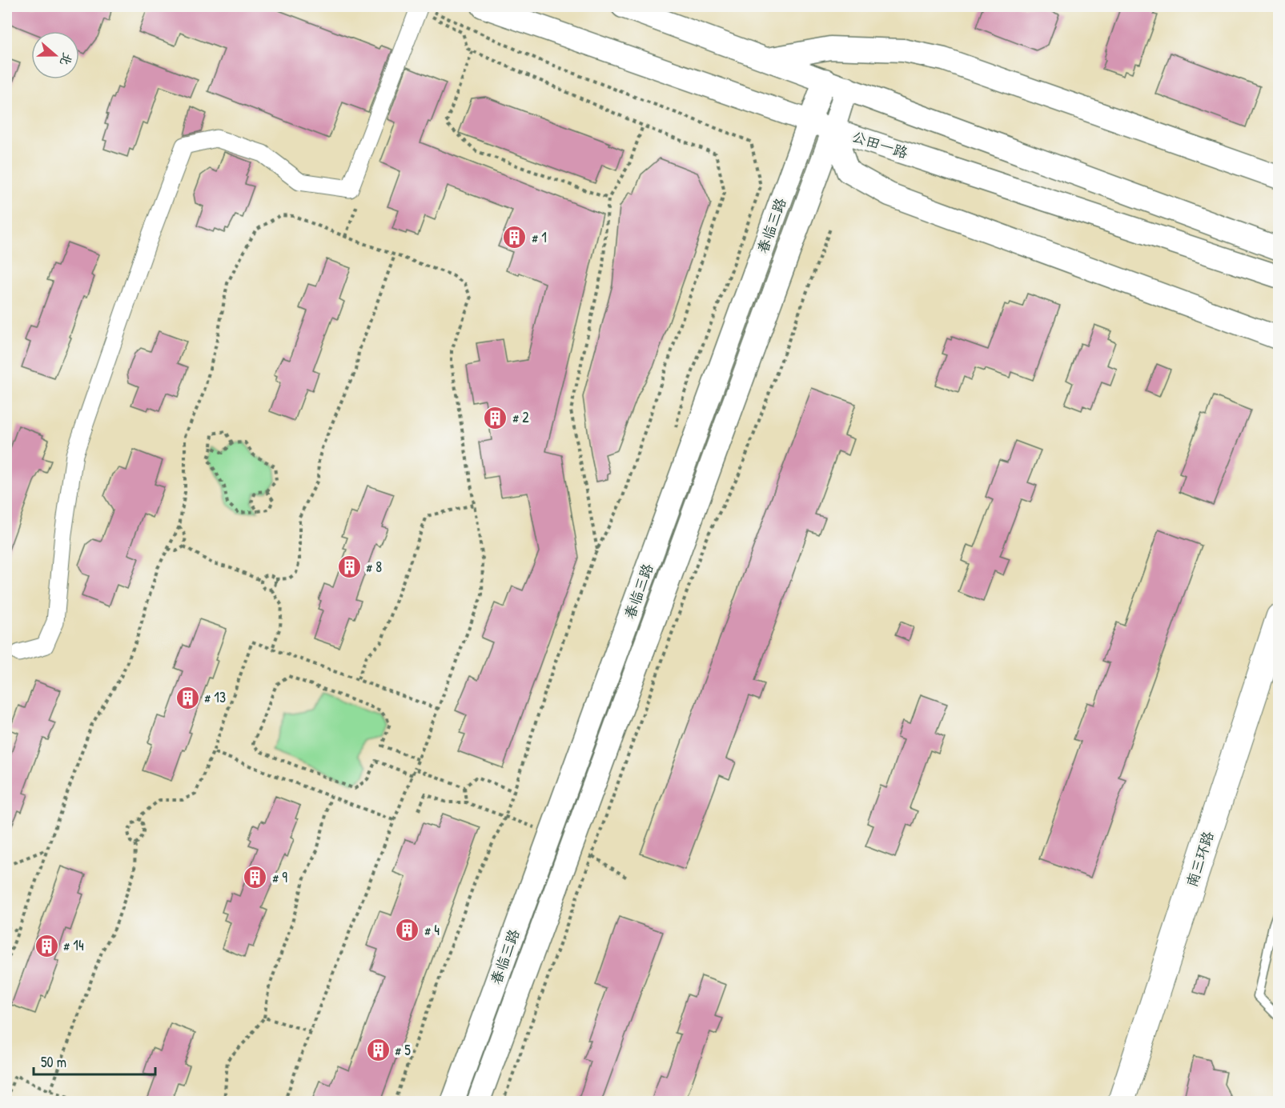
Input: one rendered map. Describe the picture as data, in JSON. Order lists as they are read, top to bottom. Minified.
{"streets":{"highway":["南三环路"],"street":["公田一路","春临三路"]},"crossings":[["公田一路","春临三路"]],"places":{"building":["# 1","# 2","# 8","# 13","# 9","# 4","# 14","# 5"]},"scale_bar":"50 m","north":"right"}
